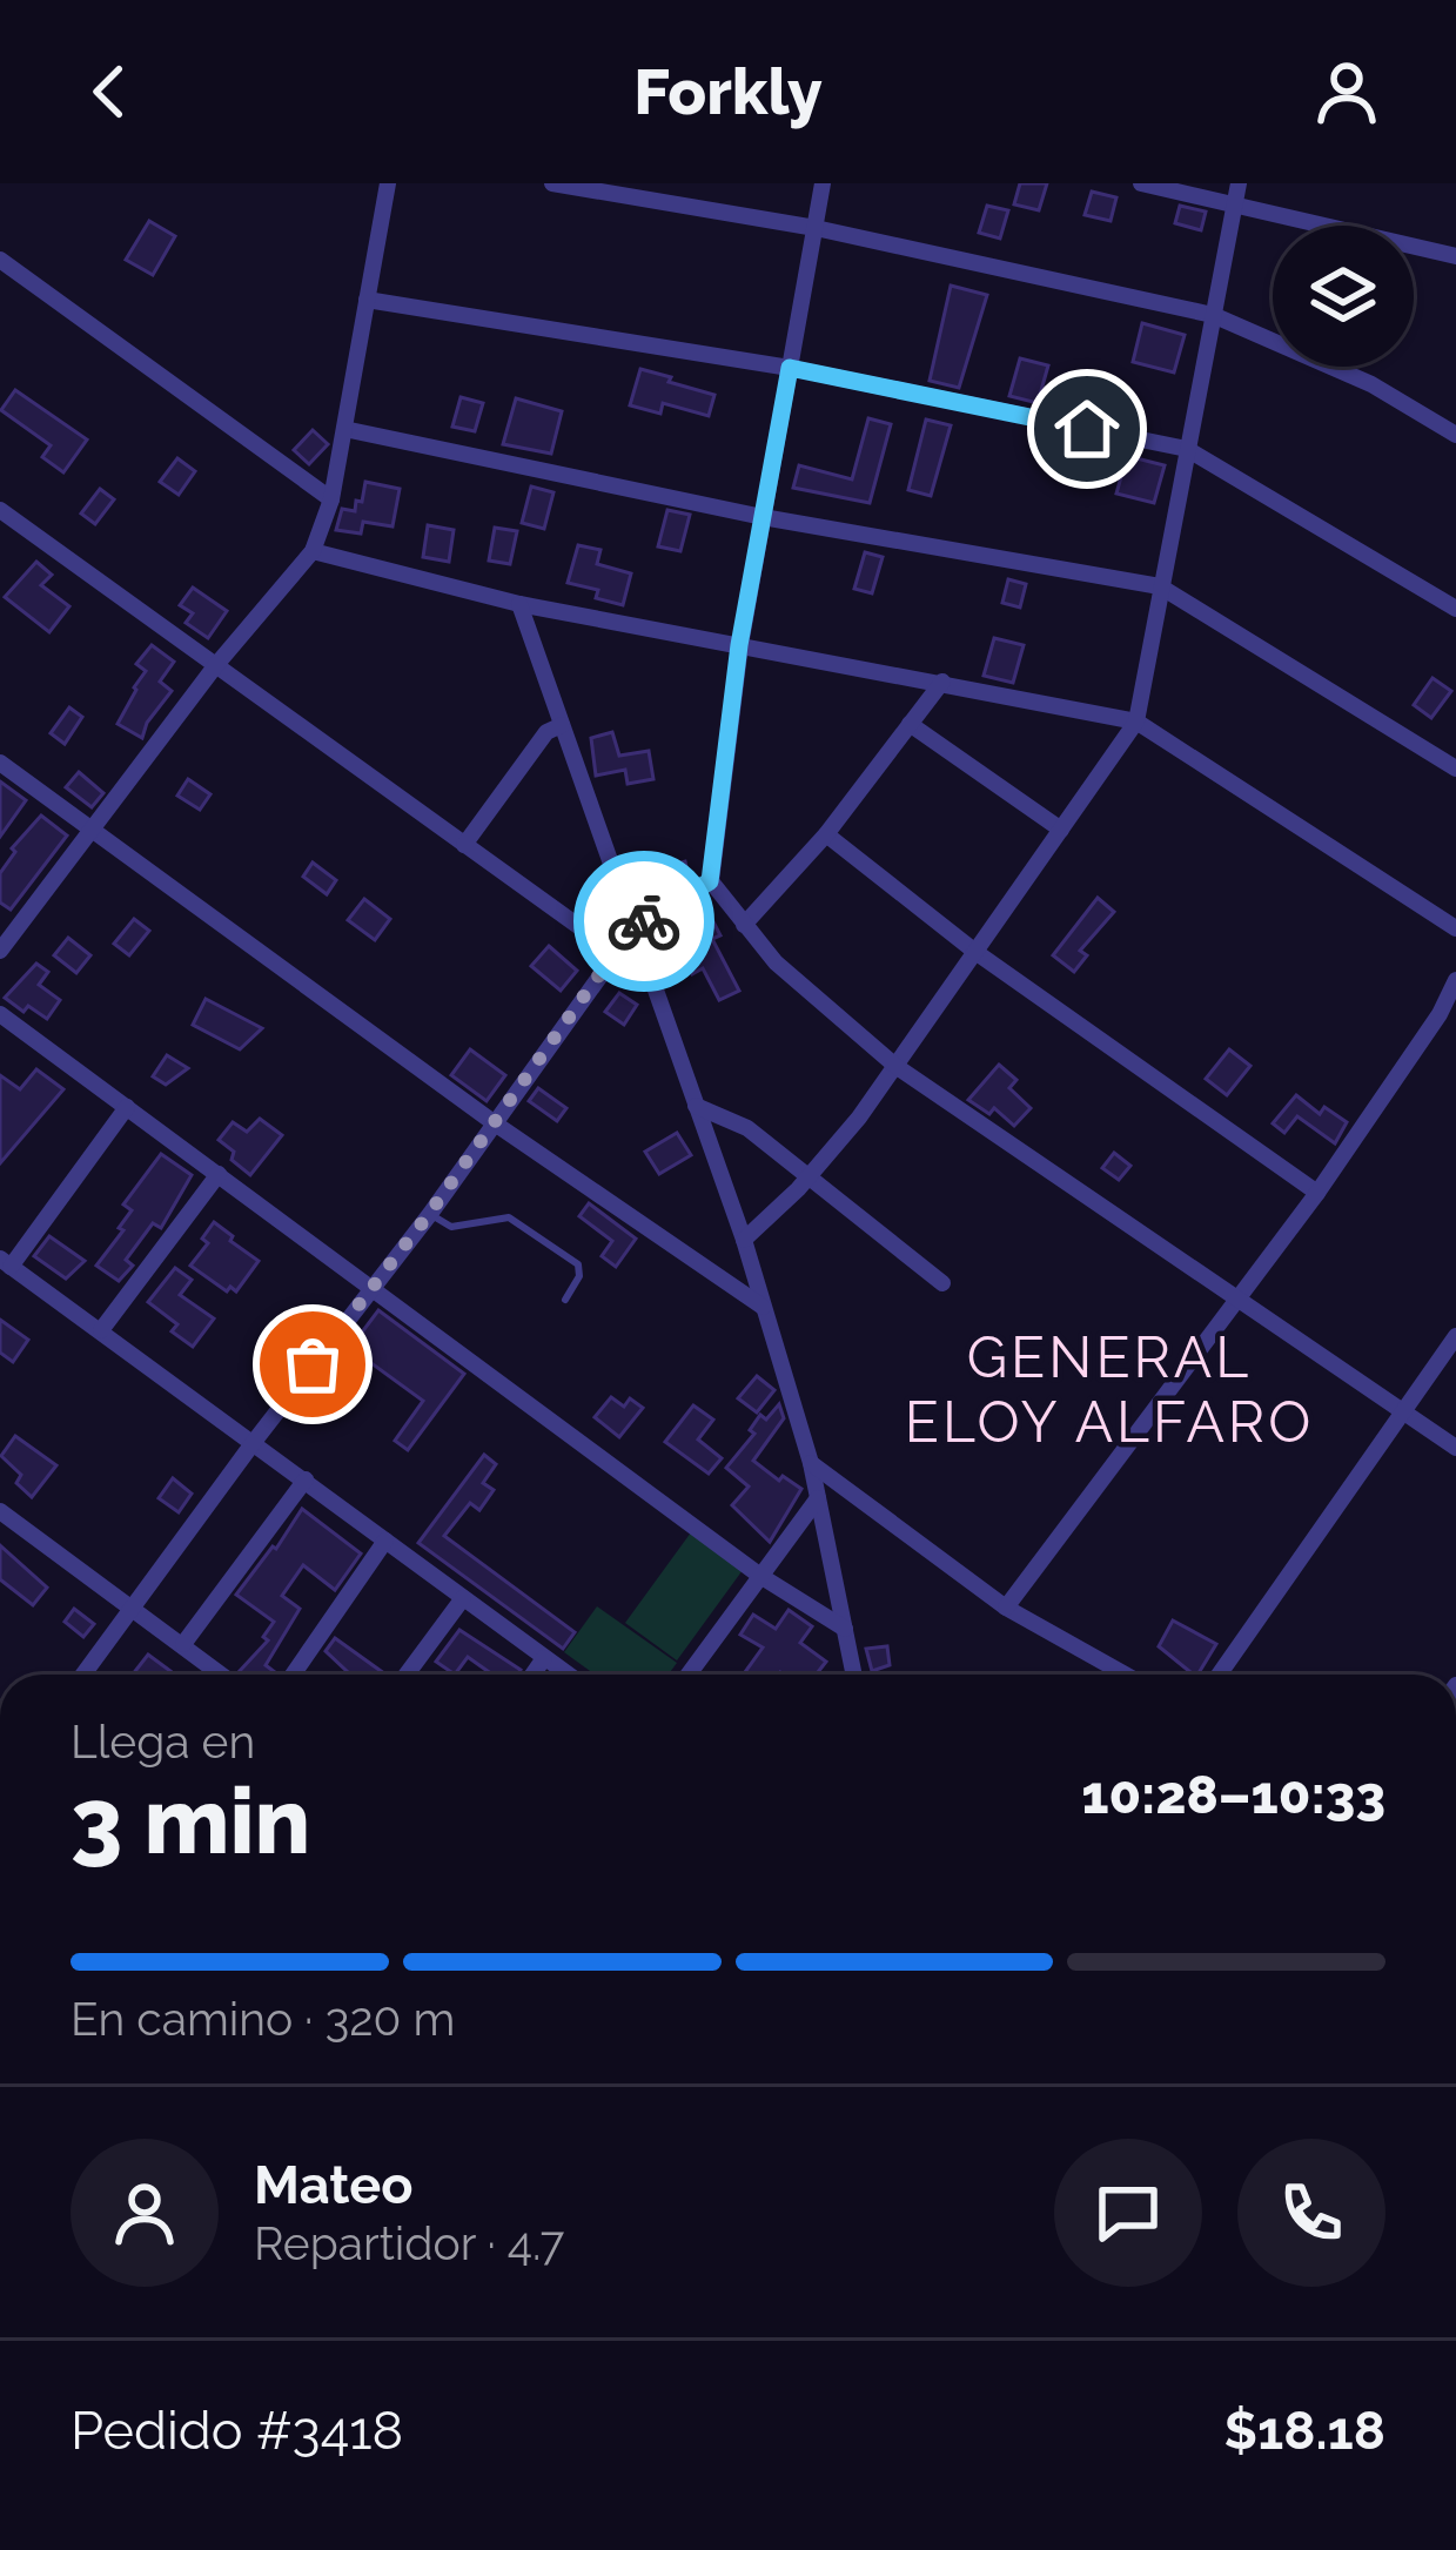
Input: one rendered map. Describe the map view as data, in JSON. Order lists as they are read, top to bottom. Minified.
{"districts":["GENERAL ELOY ALFARO"],"page":{"header":"Forkly","heading":["3 min","Llega en","10:28–10:33"],"panel":["Mateo","Repartidor · 4.7","Pedido #3418","$18.18"],"bar":"En camino · 320 m"}}
